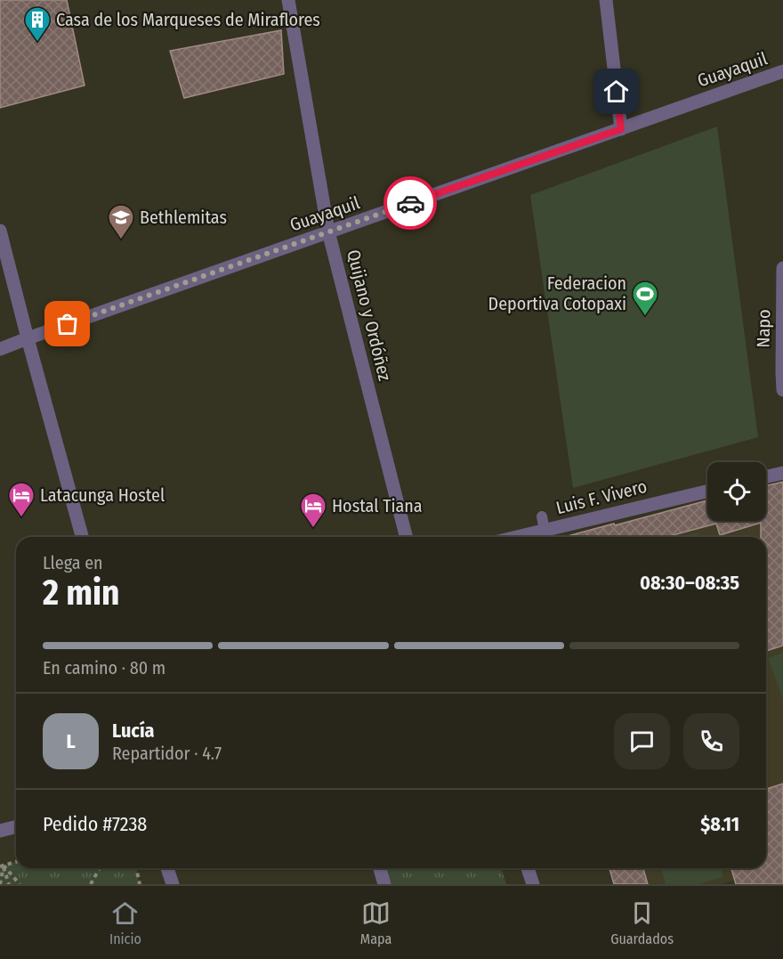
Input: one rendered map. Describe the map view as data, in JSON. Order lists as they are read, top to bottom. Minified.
{"streets":{"street":["Guayaquil","Quijano y Ordóñez","Napo","Luis F. Vivero"]},"crossings":[["Guayaquil","Quijano y Ordóñez"]],"places":{"building":["Casa de los Marqueses de Miraflores"],"school or university":["Bethlemitas"],"sports":["Federacion Deportiva Cotopaxi"],"hotel":["Latacunga Hostel","Hostal Tiana"]},"page":{"heading":["2 min","Llega en","08:30–08:35"],"panel":["Lucía","Repartidor · 4.7","Pedido #7238","$8.11"],"bar":"En camino · 80 m","round":"L","tabs":["Inicio","Mapa","Guardados"]}}
